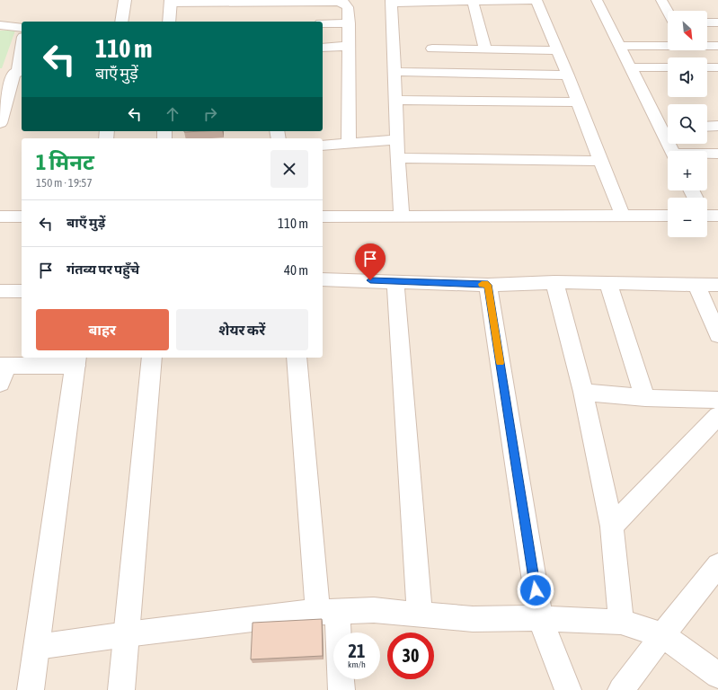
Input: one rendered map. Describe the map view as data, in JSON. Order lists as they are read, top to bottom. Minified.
{"north":"bottom right","page":{"map_buttons":["+","−"],"turn":["110 m","बाएँ मुड़ें"],"heading":["1 मिनट","150 m · 19:57"],"list":[{"name":"बाएँ मुड़ें","value":"110 m"},{"name":"गंतव्य पर पहुँचे","value":"40 m"}],"buttons":["बाहर","शेयर करें"],"speed":"21 km/h","limit":"30"}}
